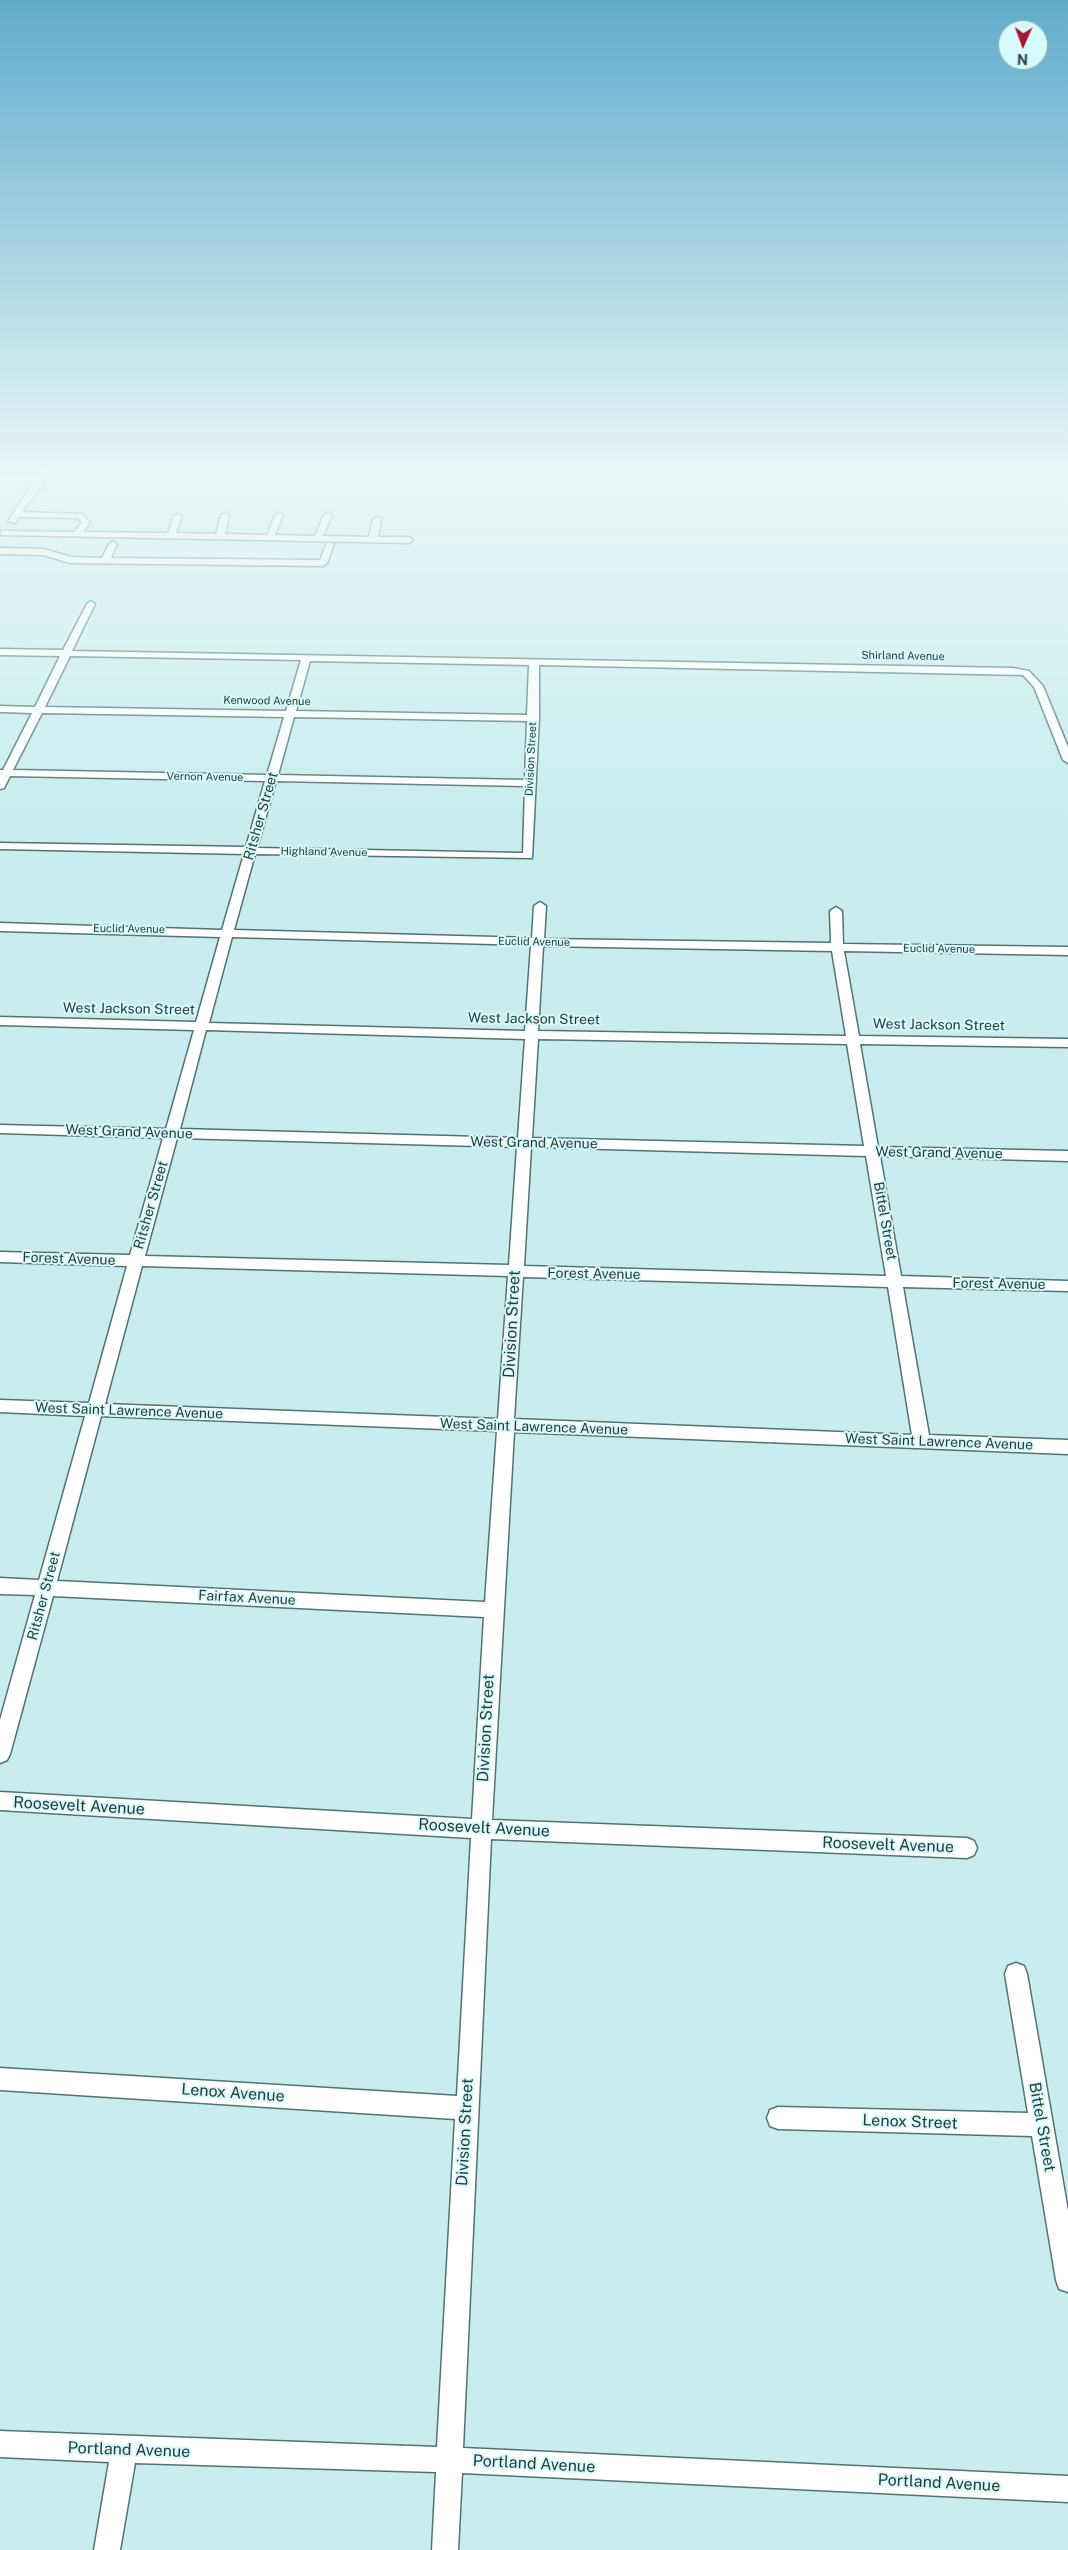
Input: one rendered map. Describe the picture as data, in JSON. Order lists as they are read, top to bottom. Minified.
{"streets":{"street":["Shirland Avenue","Kenwood Avenue","Division Street","Vernon Avenue","Ritsher Street","Highland Avenue","Euclid Avenue","West Jackson Street","West Grand Avenue","Bittel Street","Forest Avenue","West Saint Lawrence Avenue","Fairfax Avenue","Roosevelt Avenue","Lenox Avenue","Lenox Street","Portland Avenue"]},"crossings":[["Shirland Avenue","Division Street"],["Shirland Avenue","Ritsher Street"],["Kenwood Avenue","Division Street"],["Kenwood Avenue","Ritsher Street"],["Division Street","Vernon Avenue"],["Division Street","Highland Avenue"],["Division Street","Euclid Avenue"],["Division Street","West Jackson Street"],["Division Street","West Grand Avenue"],["Division Street","Forest Avenue"],["Division Street","West Saint Lawrence Avenue"],["Division Street","Fairfax Avenue"],["Division Street","Roosevelt Avenue"],["Division Street","Lenox Avenue"],["Division Street","Portland Avenue"],["Vernon Avenue","Ritsher Street"],["Ritsher Street","Highland Avenue"],["Ritsher Street","Euclid Avenue"],["Ritsher Street","West Jackson Street"],["Ritsher Street","West Grand Avenue"],["Ritsher Street","Forest Avenue"],["Ritsher Street","West Saint Lawrence Avenue"],["Ritsher Street","Fairfax Avenue"],["Euclid Avenue","Bittel Street"],["West Jackson Street","Bittel Street"],["West Grand Avenue","Bittel Street"],["Bittel Street","Forest Avenue"],["Bittel Street","West Saint Lawrence Avenue"],["Bittel Street","Lenox Street"]],"north":"bottom"}
